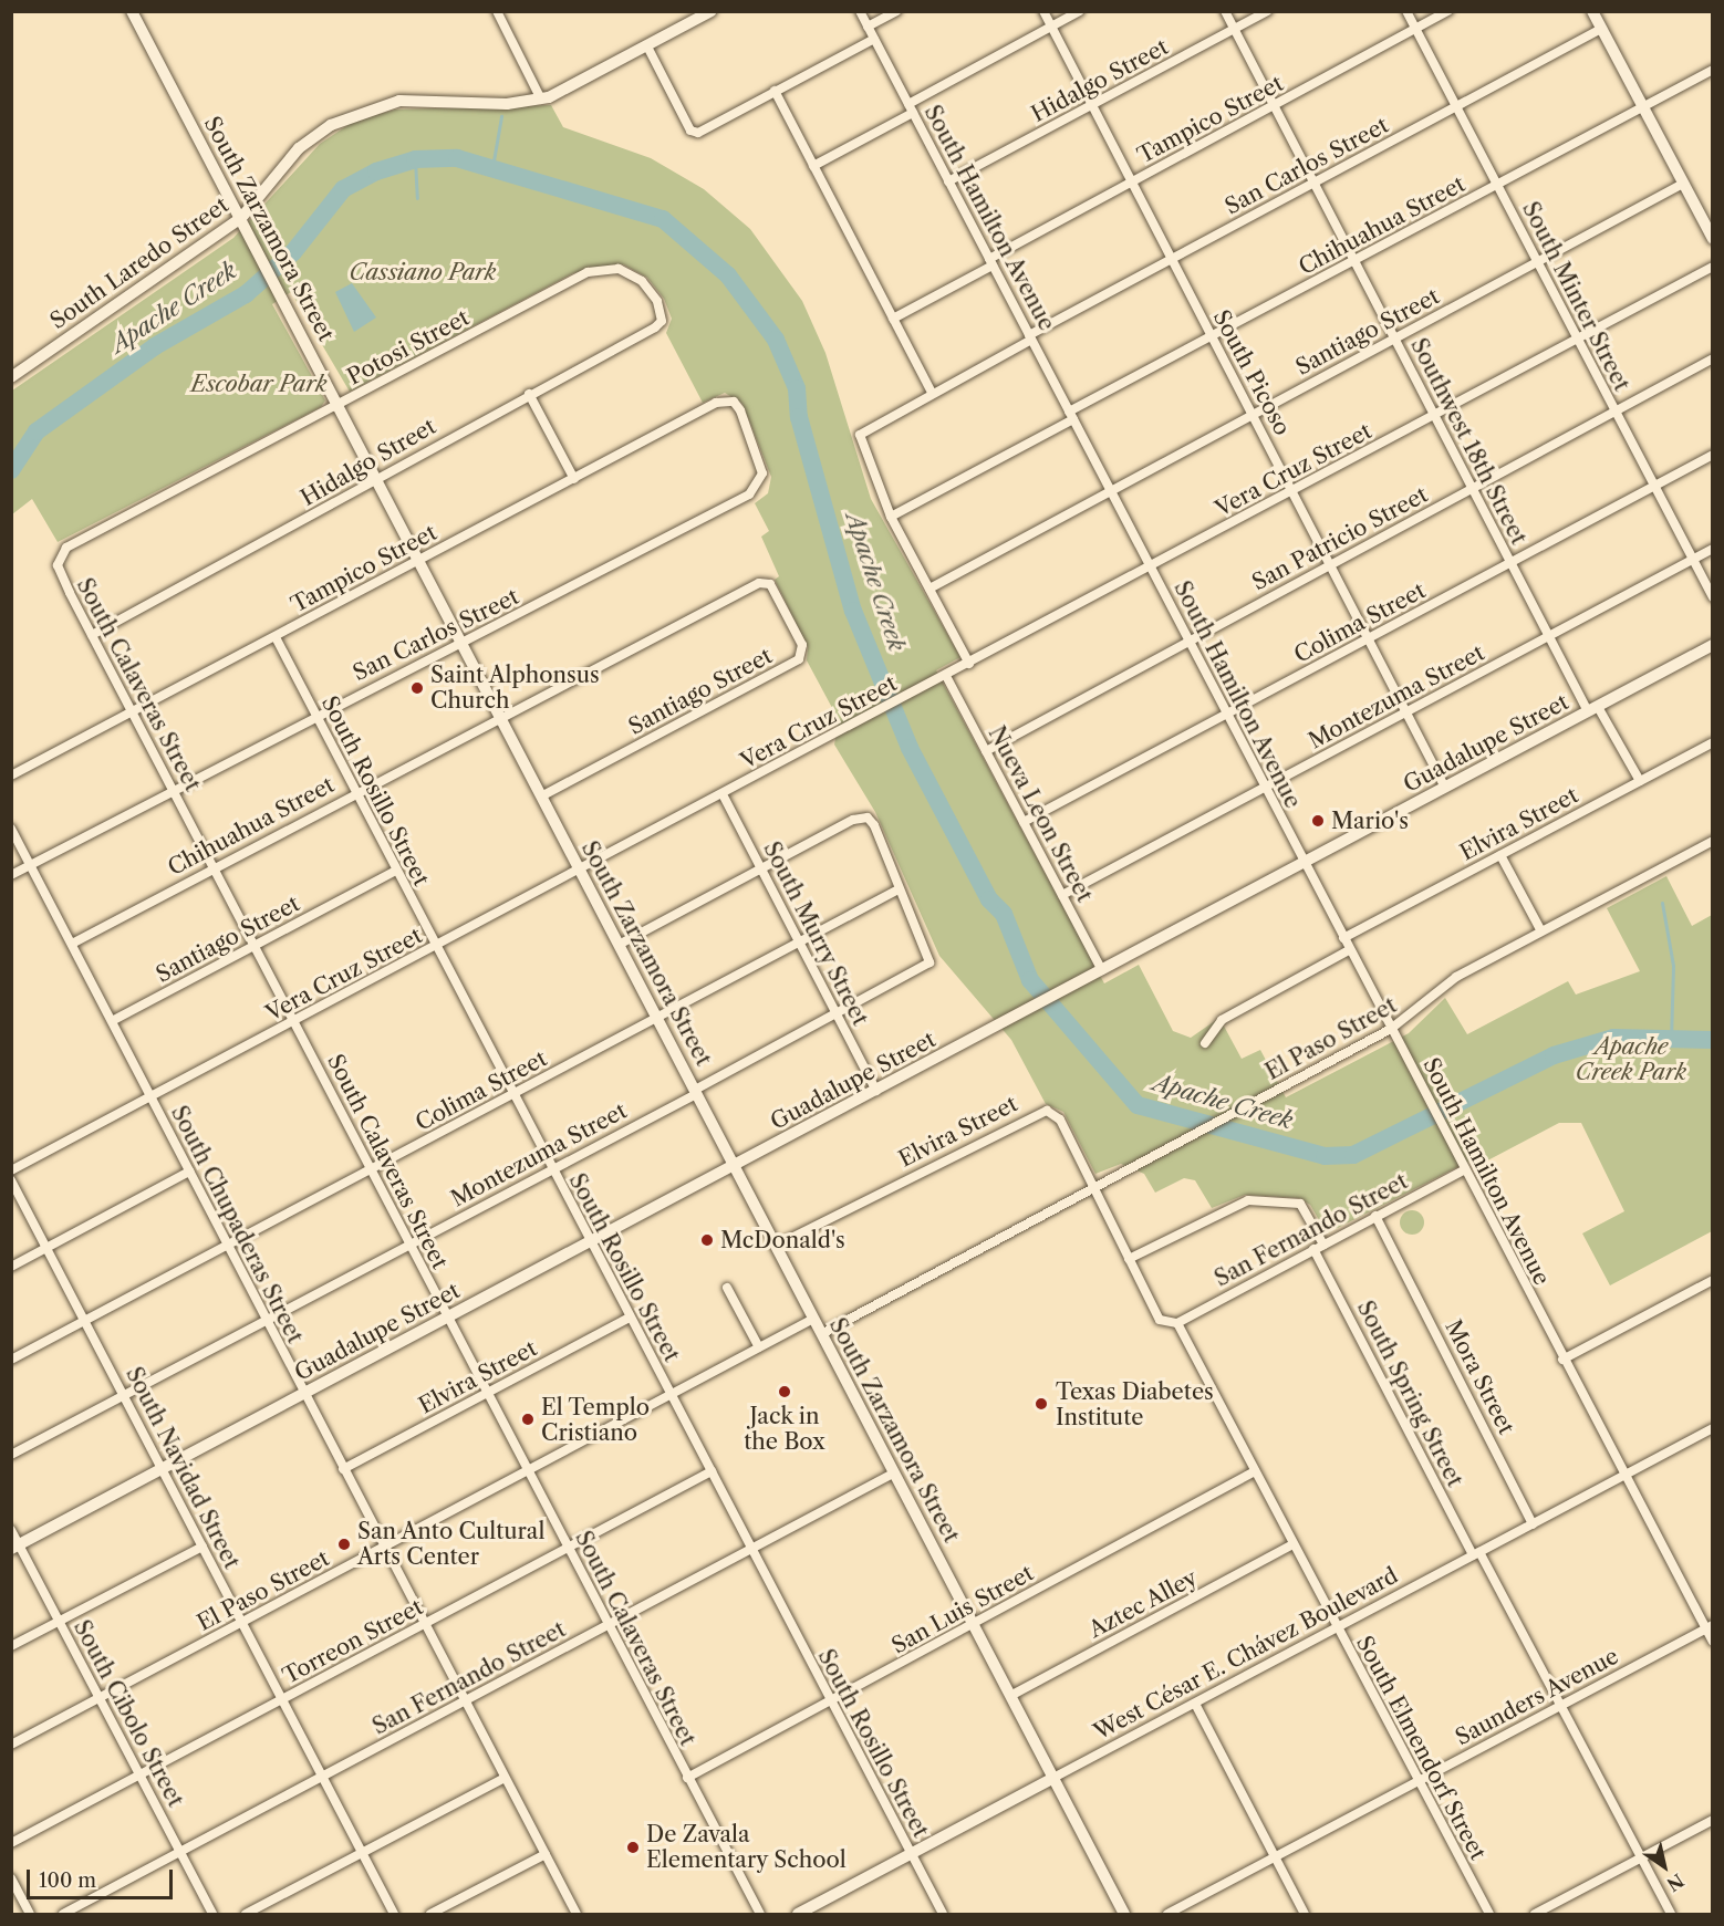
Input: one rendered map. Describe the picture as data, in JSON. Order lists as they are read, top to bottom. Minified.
{"streets":{"main road":["South Zarzamora Street","South Laredo Street","Guadalupe Street","West César E. Chávez Boulevard"],"street":["Hidalgo Street","Tampico Street","San Carlos Street","South Hamilton Avenue","Chihuahua Street","South Minter Street","Santiago Street","Potosi Street","South Picoso","Southwest 18th Street","Vera Cruz Street","San Patricio Street","Colima Street","South Calaveras Street","Montezuma Street","South Rosillo Street","Nueva Leon Street","Elvira Street","South Murry Street","El Paso Street","South Chupaderas Street","San Fernando Street","Mora Street","South Spring Street","South Navidad Street","Aztec Alley","San Luis Street","Torreon Street","Saunders Avenue","South Cibolo Street","South Elmendorf Street"]},"crossings":[["Hidalgo Street","South Hamilton Avenue"],["Hidalgo Street","South Zarzamora Street"],["Hidalgo Street","Potosi Street"],["Hidalgo Street","South Picoso"],["Hidalgo Street","Southwest 18th Street"],["Hidalgo Street","South Calaveras Street"],["Tampico Street","San Carlos Street"],["Tampico Street","South Hamilton Avenue"],["Tampico Street","South Zarzamora Street"],["Tampico Street","South Minter Street"],["Tampico Street","South Picoso"],["Tampico Street","Southwest 18th Street"],["Tampico Street","South Calaveras Street"],["Tampico Street","South Rosillo Street"],["San Carlos Street","South Hamilton Avenue"],["San Carlos Street","Chihuahua Street"],["San Carlos Street","South Zarzamora Street"],["San Carlos Street","South Minter Street"],["San Carlos Street","South Picoso"],["San Carlos Street","Southwest 18th Street"],["San Carlos Street","South Calaveras Street"],["San Carlos Street","South Rosillo Street"],["San Carlos Street","South Chupaderas Street"],["South Hamilton Avenue","Chihuahua Street"],["South Hamilton Avenue","Santiago Street"],["South Hamilton Avenue","Vera Cruz Street"],["South Hamilton Avenue","San Patricio Street"],["South Hamilton Avenue","Colima Street"],["South Hamilton Avenue","Montezuma Street"],["South Hamilton Avenue","Guadalupe Street"],["South Hamilton Avenue","Elvira Street"],["South Hamilton Avenue","El Paso Street"],["South Hamilton Avenue","San Fernando Street"],["South Hamilton Avenue","West César E. Chávez Boulevard"],["South Hamilton Avenue","Saunders Avenue"],["Chihuahua Street","South Zarzamora Street"],["Chihuahua Street","South Minter Street"],["Chihuahua Street","Santiago Street"],["Chihuahua Street","South Picoso"],["Chihuahua Street","Southwest 18th Street"],["Chihuahua Street","South Calaveras Street"],["Chihuahua Street","South Rosillo Street"],["Chihuahua Street","South Chupaderas Street"],["South Zarzamora Street","South Laredo Street"],["South Zarzamora Street","Santiago Street"],["South Zarzamora Street","Potosi Street"],["South Zarzamora Street","Vera Cruz Street"],["South Zarzamora Street","Colima Street"],["South Zarzamora Street","Montezuma Street"],["South Zarzamora Street","Guadalupe Street"],["South Zarzamora Street","Elvira Street"],["South Zarzamora Street","El Paso Street"],["South Zarzamora Street","San Fernando Street"],["South Zarzamora Street","Aztec Alley"],["South Zarzamora Street","San Luis Street"],["South Zarzamora Street","West César E. Chávez Boulevard"],["South Minter Street","Santiago Street"],["South Minter Street","Vera Cruz Street"],["South Minter Street","San Patricio Street"],["South Minter Street","Colima Street"],["South Minter Street","Montezuma Street"],["Santiago Street","South Picoso"],["Santiago Street","Southwest 18th Street"],["Santiago Street","South Calaveras Street"],["Santiago Street","South Rosillo Street"],["Santiago Street","South Chupaderas Street"],["Potosi Street","South Calaveras Street"],["South Picoso","Vera Cruz Street"],["South Picoso","San Patricio Street"],["South Picoso","Colima Street"],["South Picoso","Montezuma Street"],["South Picoso","Guadalupe Street"],["Southwest 18th Street","Vera Cruz Street"],["Southwest 18th Street","San Patricio Street"],["Southwest 18th Street","Colima Street"],["Southwest 18th Street","Montezuma Street"],["Southwest 18th Street","Guadalupe Street"],["Southwest 18th Street","Elvira Street"],["Vera Cruz Street","South Calaveras Street"],["Vera Cruz Street","South Rosillo Street"],["Vera Cruz Street","Nueva Leon Street"],["Vera Cruz Street","South Murry Street"],["Vera Cruz Street","South Chupaderas Street"],["San Patricio Street","Nueva Leon Street"],["Colima Street","South Calaveras Street"],["Colima Street","Montezuma Street"],["Colima Street","South Rosillo Street"],["Colima Street","Nueva Leon Street"],["Colima Street","South Murry Street"],["Colima Street","South Chupaderas Street"],["Colima Street","South Navidad Street"],["South Calaveras Street","Montezuma Street"],["South Calaveras Street","Guadalupe Street"],["South Calaveras Street","Elvira Street"],["South Calaveras Street","El Paso Street"],["South Calaveras Street","San Fernando Street"],["South Calaveras Street","San Luis Street"],["South Calaveras Street","Torreon Street"],["Montezuma Street","South Rosillo Street"],["Montezuma Street","Nueva Leon Street"],["Montezuma Street","South Murry Street"],["Montezuma Street","South Chupaderas Street"],["Montezuma Street","South Navidad Street"],["Guadalupe Street","South Rosillo Street"],["Guadalupe Street","Nueva Leon Street"],["Guadalupe Street","South Murry Street"],["Guadalupe Street","South Chupaderas Street"],["Guadalupe Street","South Navidad Street"],["Guadalupe Street","South Cibolo Street"],["South Rosillo Street","Elvira Street"],["South Rosillo Street","El Paso Street"],["South Rosillo Street","San Fernando Street"],["South Rosillo Street","San Luis Street"],["South Rosillo Street","Torreon Street"],["South Rosillo Street","West César E. Chávez Boulevard"],["Elvira Street","South Chupaderas Street"],["Elvira Street","South Elmendorf Street"],["El Paso Street","South Chupaderas Street"],["El Paso Street","South Navidad Street"],["El Paso Street","South Cibolo Street"],["El Paso Street","South Elmendorf Street"],["South Chupaderas Street","San Fernando Street"],["South Chupaderas Street","Torreon Street"],["San Fernando Street","Mora Street"],["San Fernando Street","South Spring Street"],["San Fernando Street","South Navidad Street"],["San Fernando Street","South Cibolo Street"],["San Fernando Street","South Elmendorf Street"],["Mora Street","West César E. Chávez Boulevard"],["South Spring Street","West César E. Chávez Boulevard"],["South Spring Street","Saunders Avenue"],["South Navidad Street","Torreon Street"],["Aztec Alley","South Elmendorf Street"],["San Luis Street","South Elmendorf Street"],["Torreon Street","South Cibolo Street"],["West César E. Chávez Boulevard","South Elmendorf Street"],["Saunders Avenue","South Elmendorf Street"]],"water":["Apache Creek"],"parks":["Cassiano Park","Escobar Park","Apache Creek Park"],"places":["Saint Alphonsus Church","Mario's","McDonald's","Jack in the Box","Texas Diabetes Institute","El Templo Cristiano","San Anto Cultural Arts Center","De Zavala Elementary School"],"scale_bar":"100 m","north":"bottom right"}
